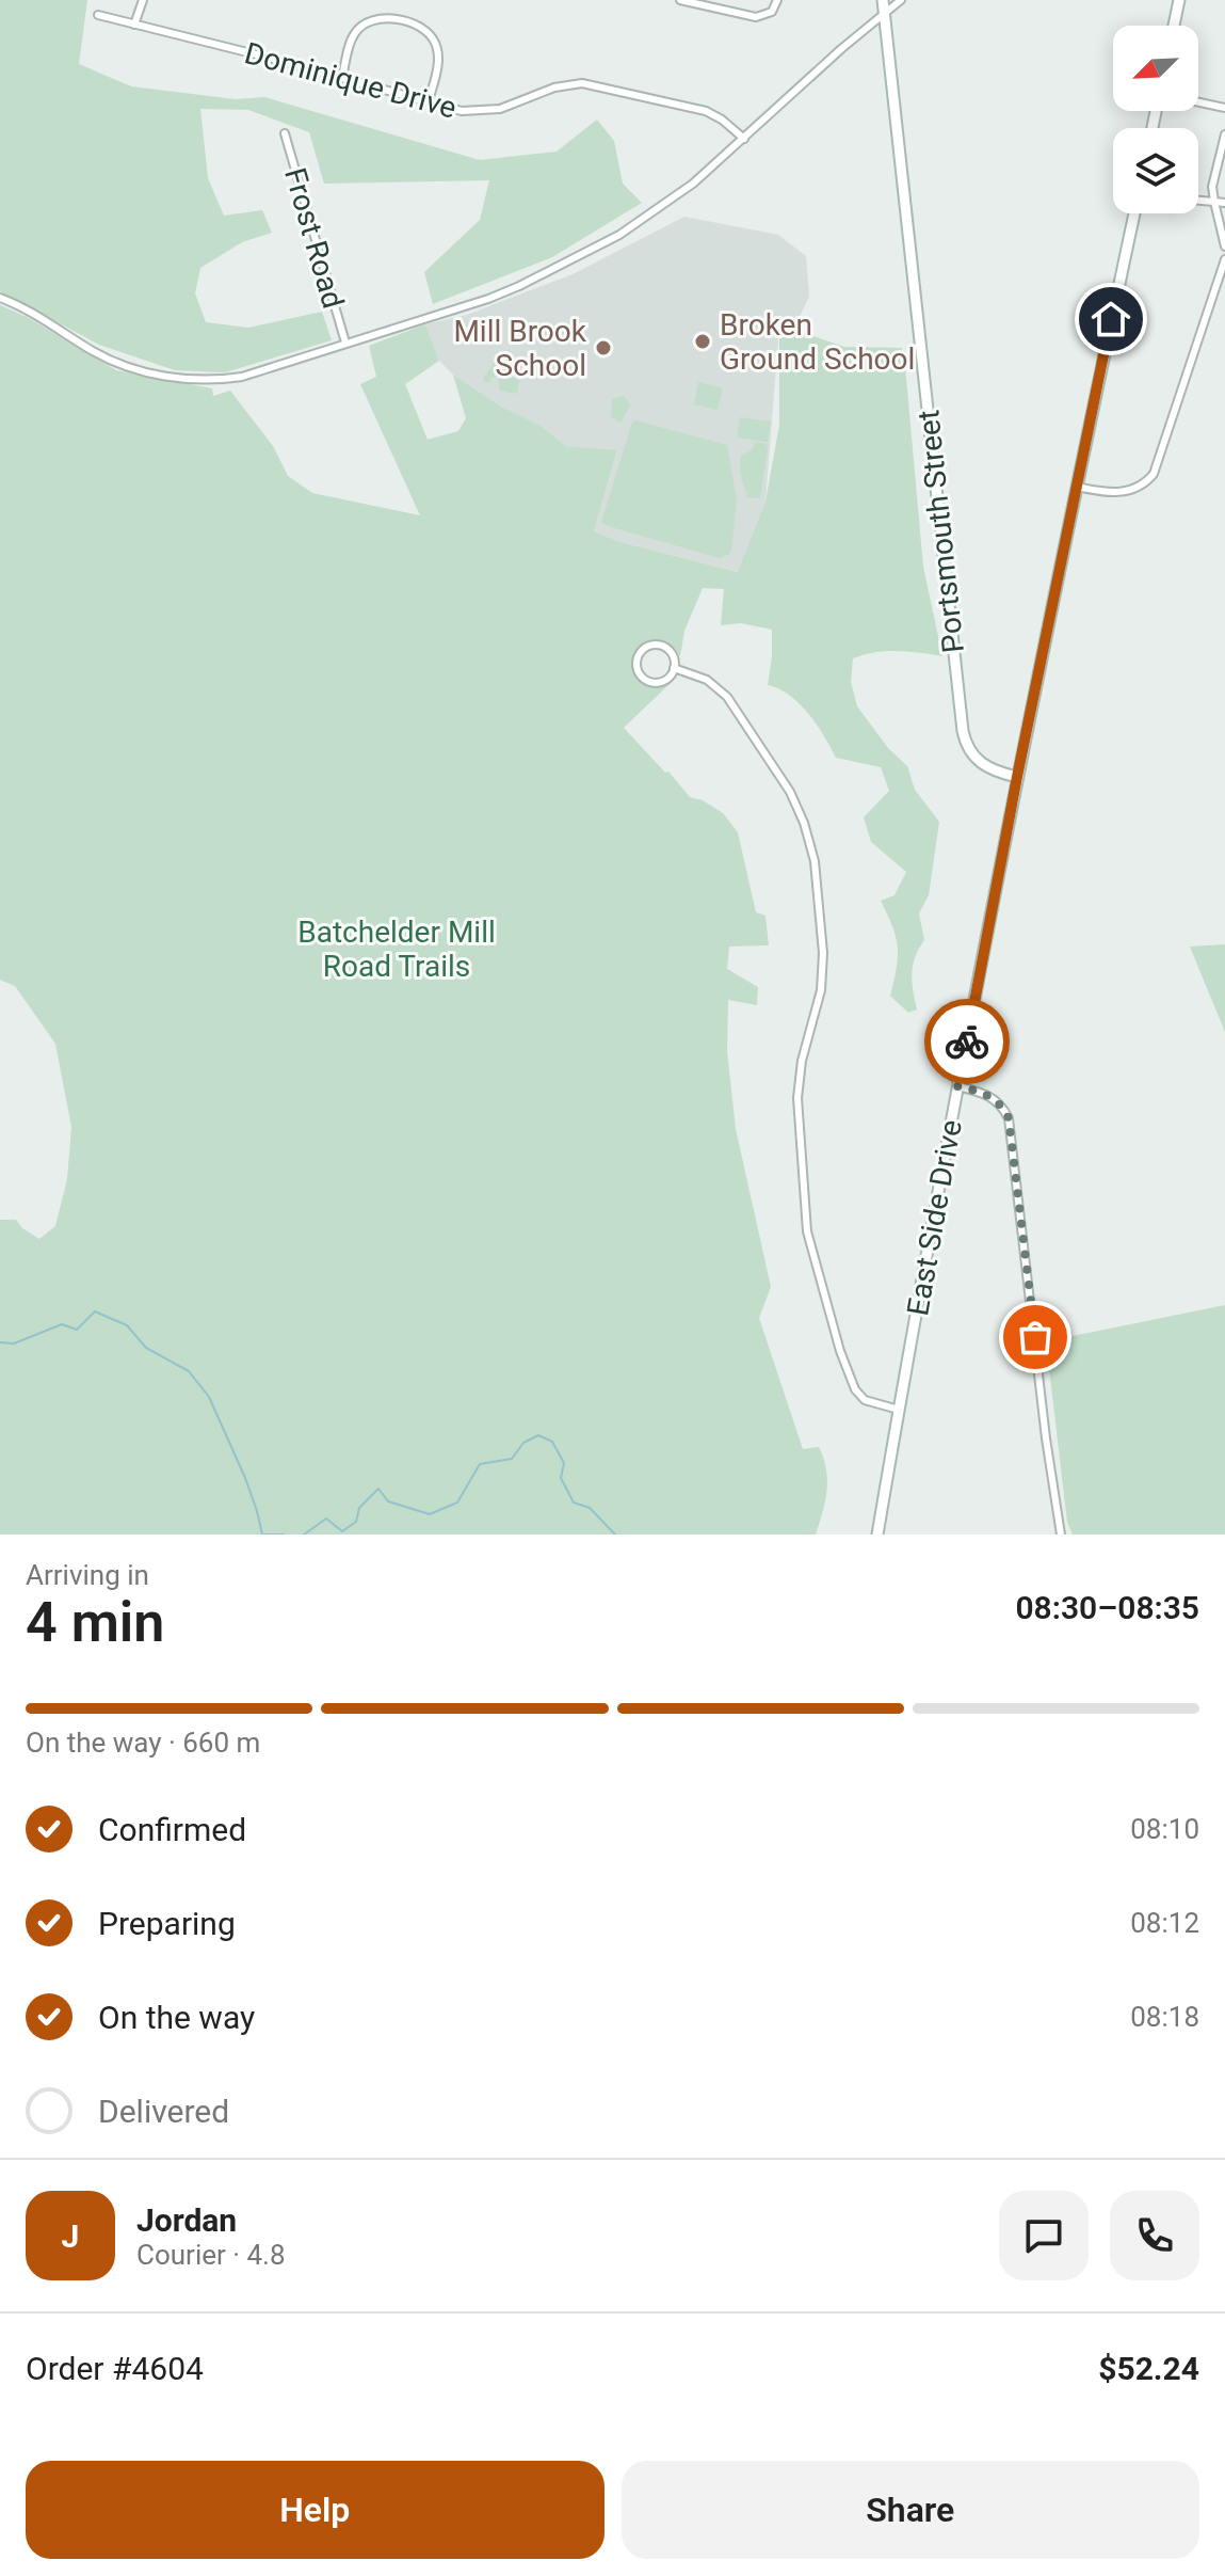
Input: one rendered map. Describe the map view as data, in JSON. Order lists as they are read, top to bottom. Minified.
{"streets":{"main road":["Portsmouth Street","East Side Drive"],"street":["Dominique Drive","Frost Road"]},"crossings":[["Portsmouth Street","East Side Drive"]],"parks":["Batchelder Mill Road Trails"],"places":["Broken Ground School","Mill Brook School"],"north":"bottom left","page":{"heading":["4 min","Arriving in","08:30–08:35"],"panel":["Jordan","Courier · 4.8","Order #4604","$52.24"],"bar":"On the way · 660 m","list":[["Confirmed","08:10"],["Preparing","08:12"],["On the way","08:18"],"Delivered"],"round":"J","buttons":["Help","Share"]}}
